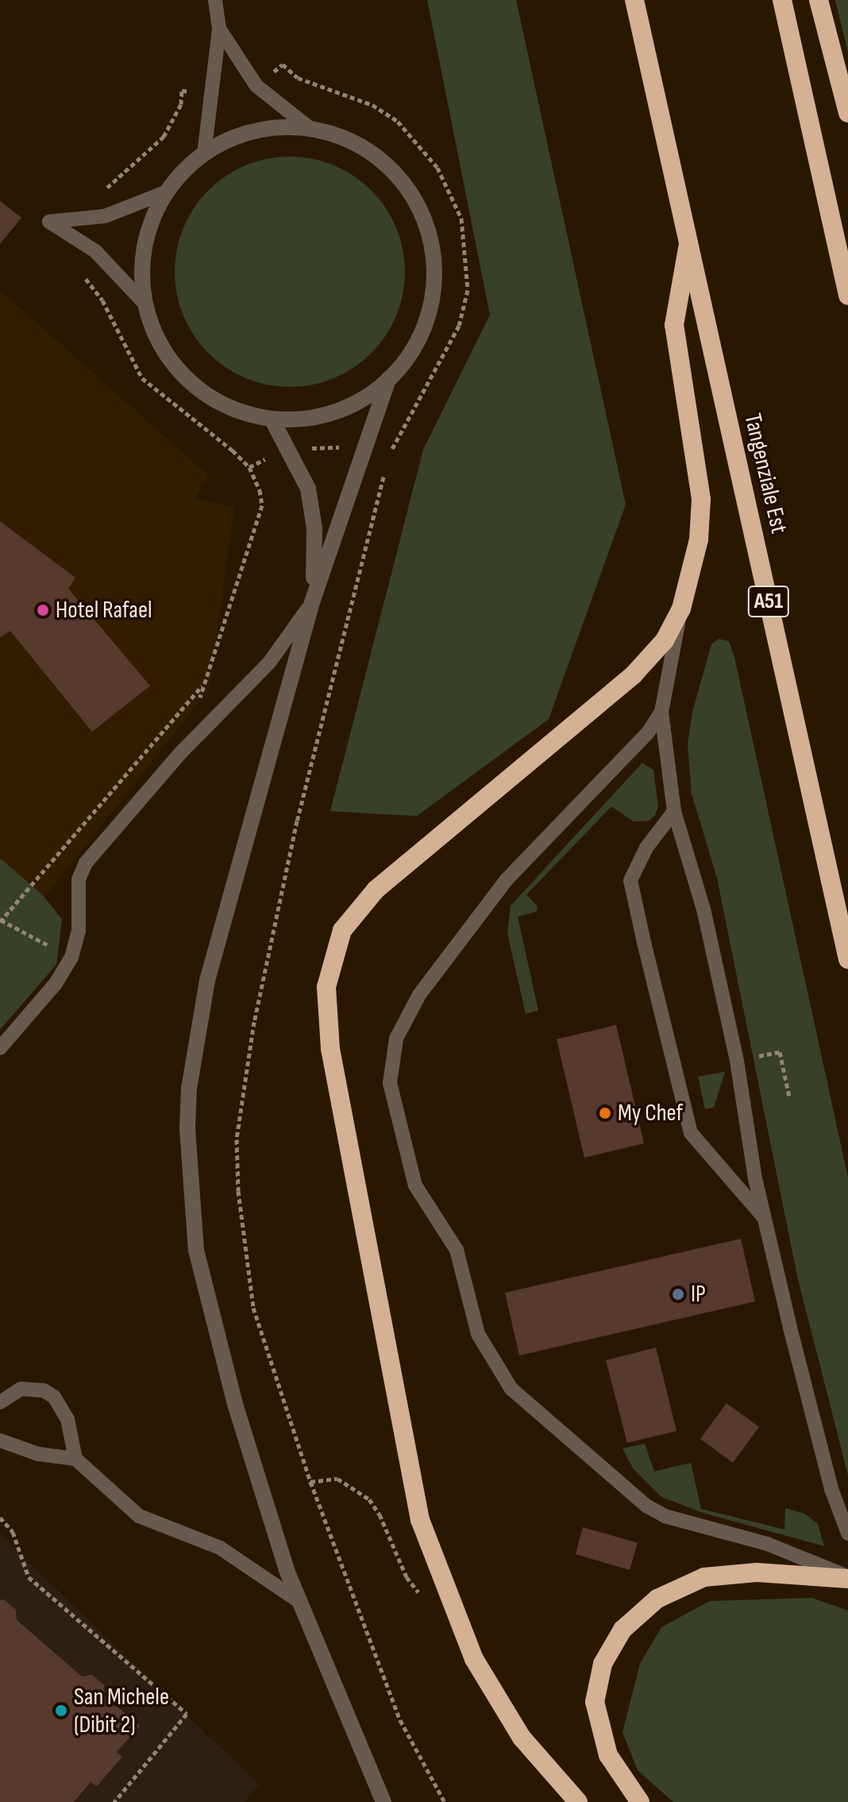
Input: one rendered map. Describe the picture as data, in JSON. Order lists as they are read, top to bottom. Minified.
{"streets":{"highway":["Tangenziale Est","A51"]},"places":["Hotel Rafael","My Chef","IP","San Michele (Dibit 2)"]}
